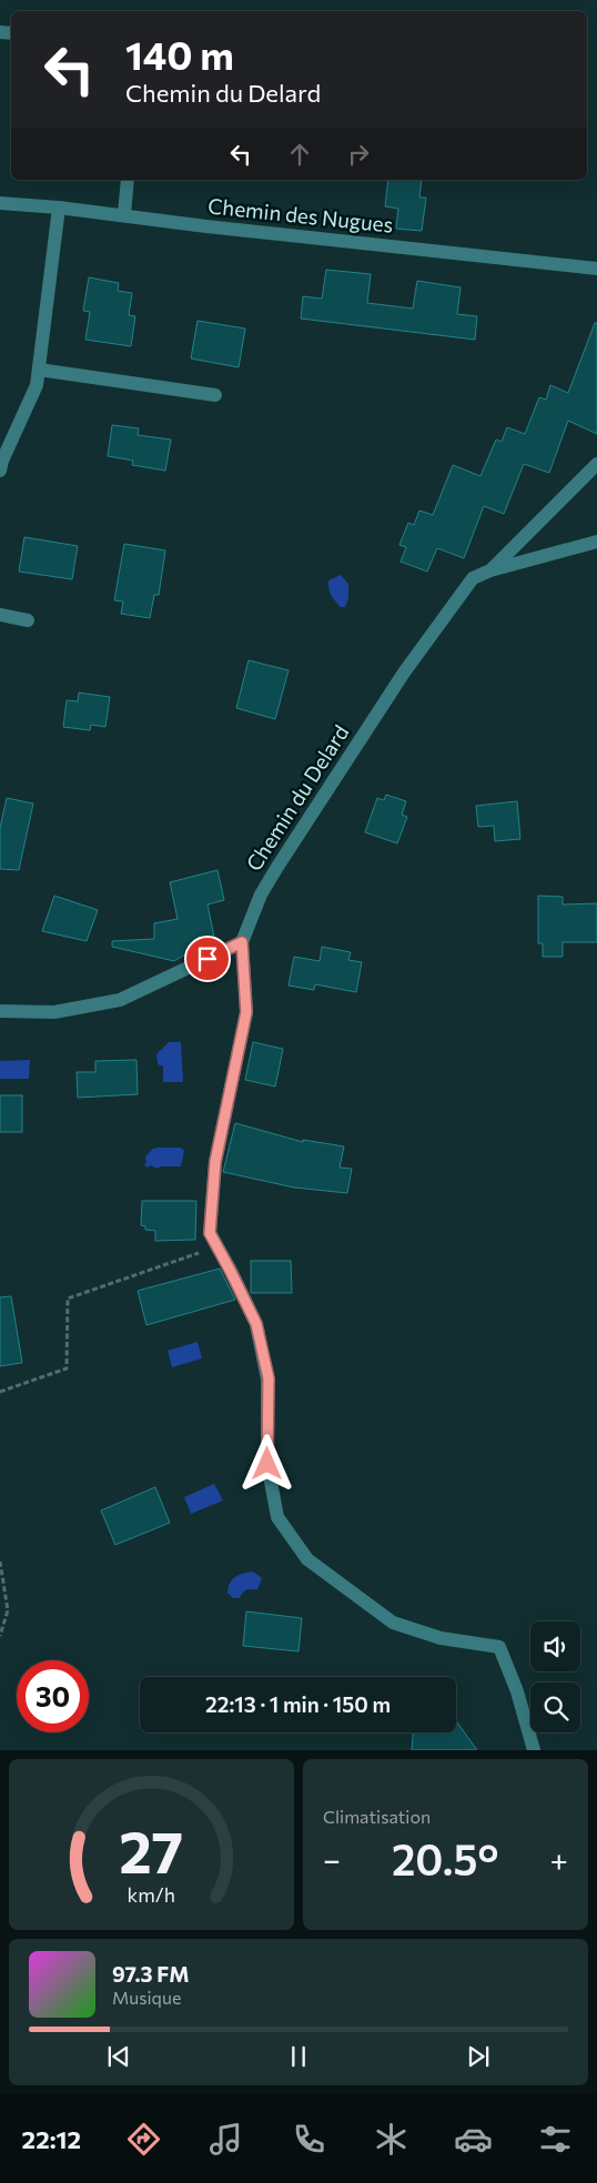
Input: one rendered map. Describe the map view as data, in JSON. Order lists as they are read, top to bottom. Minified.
{"streets":{"street":["Chemin des Nugues","Chemin du Delard"]},"page":{"turn":["140 m","Chemin du Delard"],"limit":"30","trip":"22:13 · 1 min · 150 m","tile":"Climatisation","heat":["−","20.5°","+"],"song":["97.3 FM","Musique"],"tabs":"22:12","gauge":["27","km/h"]}}
